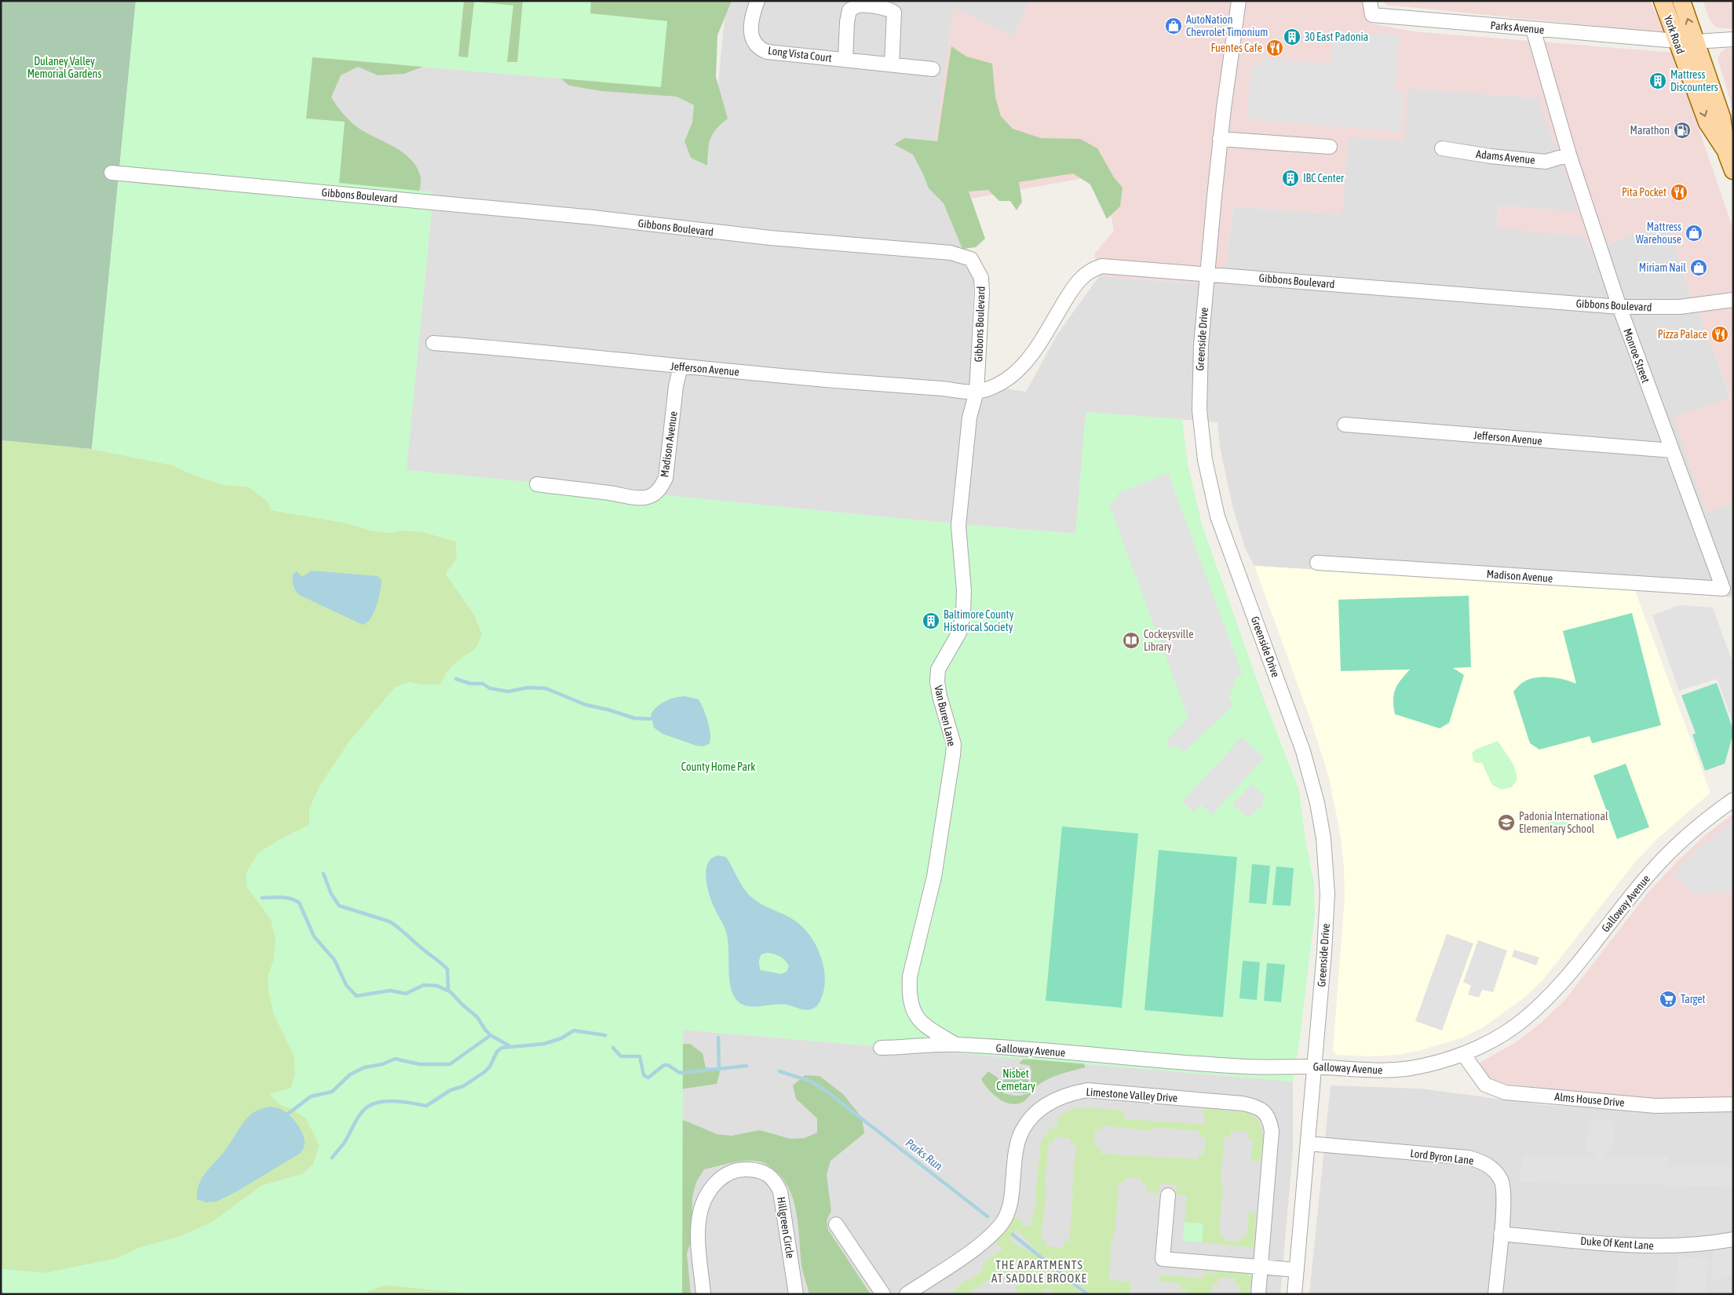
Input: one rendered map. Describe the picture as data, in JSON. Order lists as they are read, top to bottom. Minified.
{"streets":{"main road":["York Road"],"street":["Parks Avenue","Long Vista Court","Adams Avenue","Gibbons Boulevard","Greenside Drive","Monroe Street","Jefferson Avenue","Madison Avenue","Van Buren Lane","Galloway Avenue","Limestone Valley Drive","Alms House Drive","Lord Byron Lane","Hillgreen Circle","Duke Of Kent Lane"]},"crossings":[["Parks Avenue","York Road"],["Parks Avenue","Monroe Street"],["Adams Avenue","Monroe Street"],["Gibbons Boulevard","Greenside Drive"],["Gibbons Boulevard","Monroe Street"],["Gibbons Boulevard","Jefferson Avenue"],["Gibbons Boulevard","Van Buren Lane"],["Greenside Drive","Galloway Avenue"],["Greenside Drive","Lord Byron Lane"],["Monroe Street","Jefferson Avenue"],["Monroe Street","Madison Avenue"],["Jefferson Avenue","Madison Avenue"],["Jefferson Avenue","Van Buren Lane"],["Van Buren Lane","Galloway Avenue"],["Galloway Avenue","Alms House Drive"],["Lord Byron Lane","Duke Of Kent Lane"]],"districts":["THE APARTMENTS AT SADDLE BROOKE"],"water":["Parks Run"],"parks":["Dulaney Valley Memorial Gardens","County Home Park","Nisbet Cemetary"],"places":{"shop":["AutoNation Chevrolet Timonium","Mattress Warehouse","Miriam Nail"],"building":["30 East Padonia","Mattress Discounters","IBC Center","Baltimore County Historical Society"],"restaurant":["Fuentes Cafe","Pita Pocket","Pizza Palace"],"fuel station":["Marathon"],"library":["Cockeysville Library"],"school or university":["Padonia International Elementary School"],"supermarket":["Target"]}}
